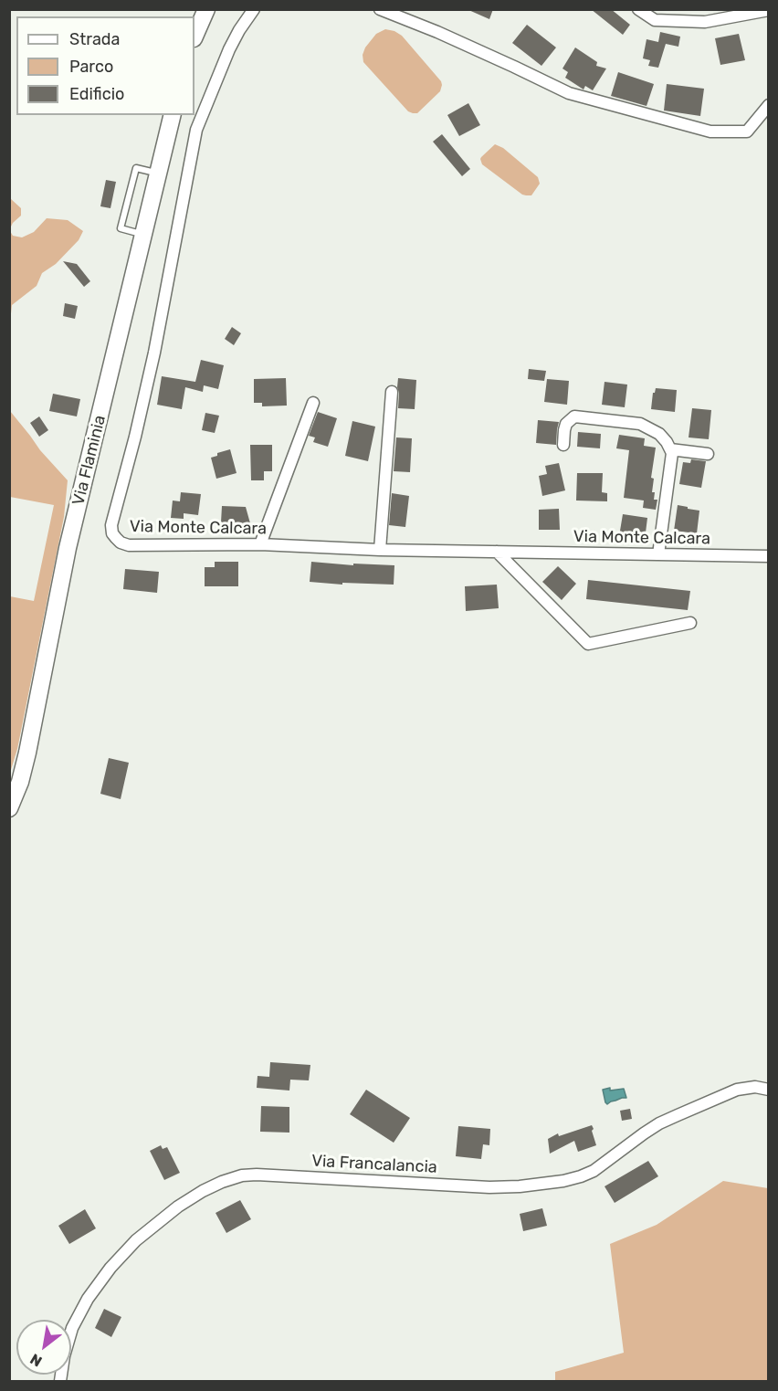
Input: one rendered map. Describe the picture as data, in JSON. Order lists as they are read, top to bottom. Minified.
{"streets":{"main road":["Via Flaminia"],"street":["Via Monte Calcara","Via Francalancia"]},"legend":["Strada","Parco","Edificio"],"north":"bottom left"}
